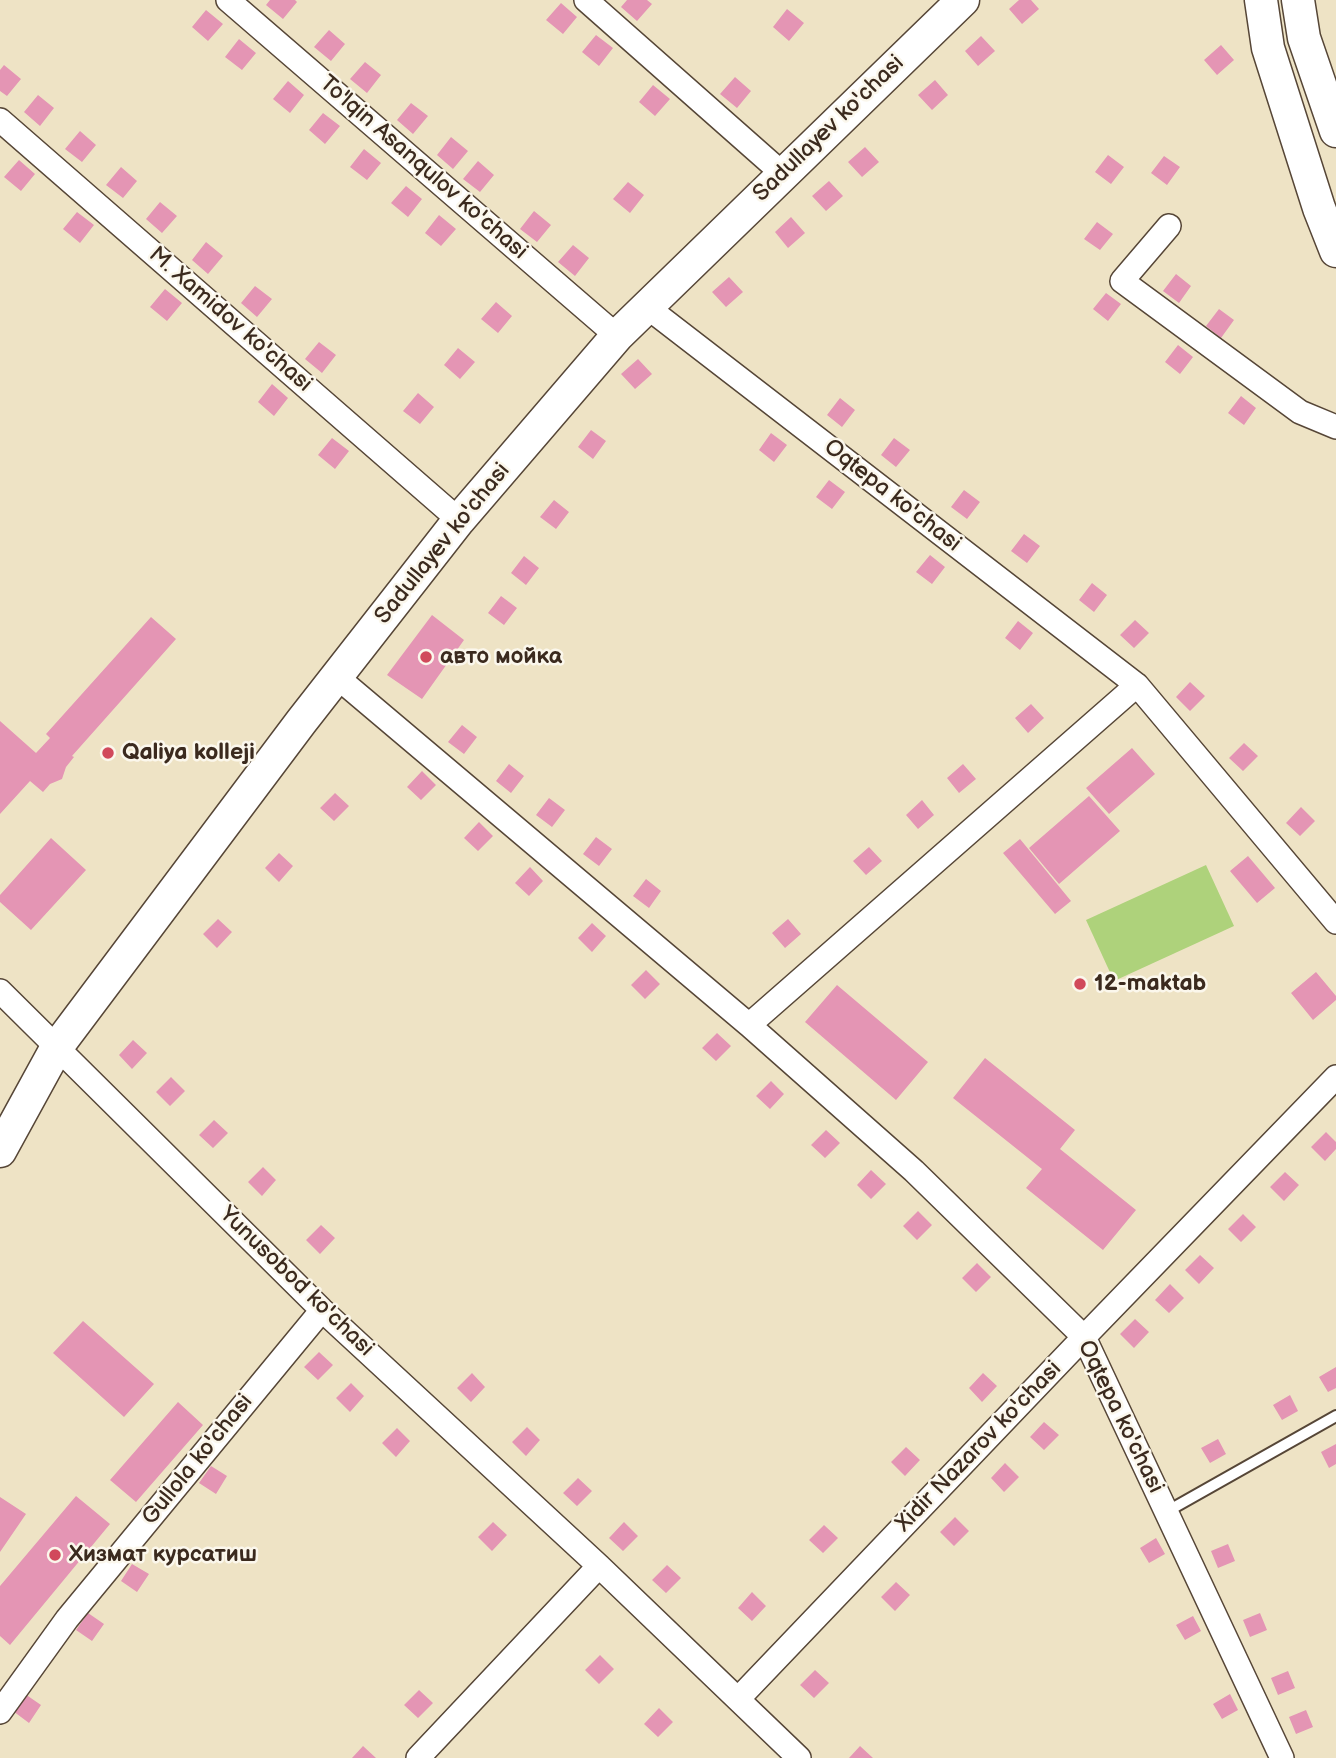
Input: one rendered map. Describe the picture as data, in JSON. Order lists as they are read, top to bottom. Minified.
{"streets":{"main road":["Sadullayev ko'chasi"],"street":["To'lqin Asanqulov ko'chasi","M. Xamidov ko'chasi","Oqtepa ko'chasi","Yunusobod ko'chasi","Xidir Nazarov ko'chasi","Gullola ko'chasi"]},"crossings":[["Sadullayev ko'chasi","To'lqin Asanqulov ko'chasi"],["Sadullayev ko'chasi","M. Xamidov ko'chasi"],["Sadullayev ko'chasi","Oqtepa ko'chasi"],["Sadullayev ko'chasi","Yunusobod ko'chasi"],["Oqtepa ko'chasi","Xidir Nazarov ko'chasi"],["Yunusobod ko'chasi","Xidir Nazarov ko'chasi"],["Yunusobod ko'chasi","Gullola ko'chasi"]],"places":["авто мойка","Qaliya kolleji","12-maktab","Хизмат курсатиш"]}
